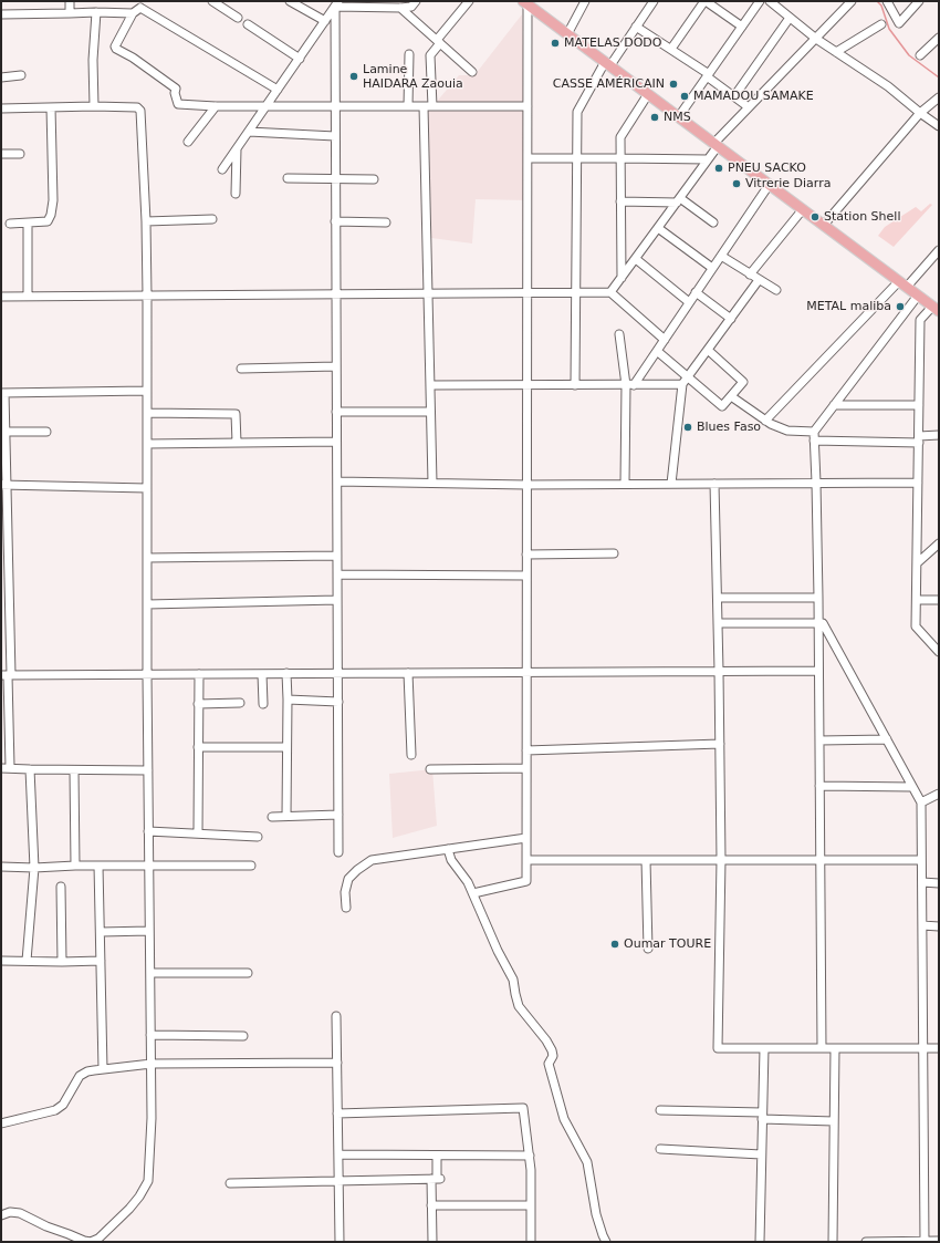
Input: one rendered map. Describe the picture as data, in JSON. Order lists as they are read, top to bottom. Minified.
{"places":["MATELAS DODO","Lamine HAIDARA Zaouia","CASSE AMÉRICAIN","MAMADOU SAMAKE","NMS","PNEU SACKO","Vitrerie Diarra","Station Shell","METAL maliba","Blues Faso","Oumar TOURE"]}
